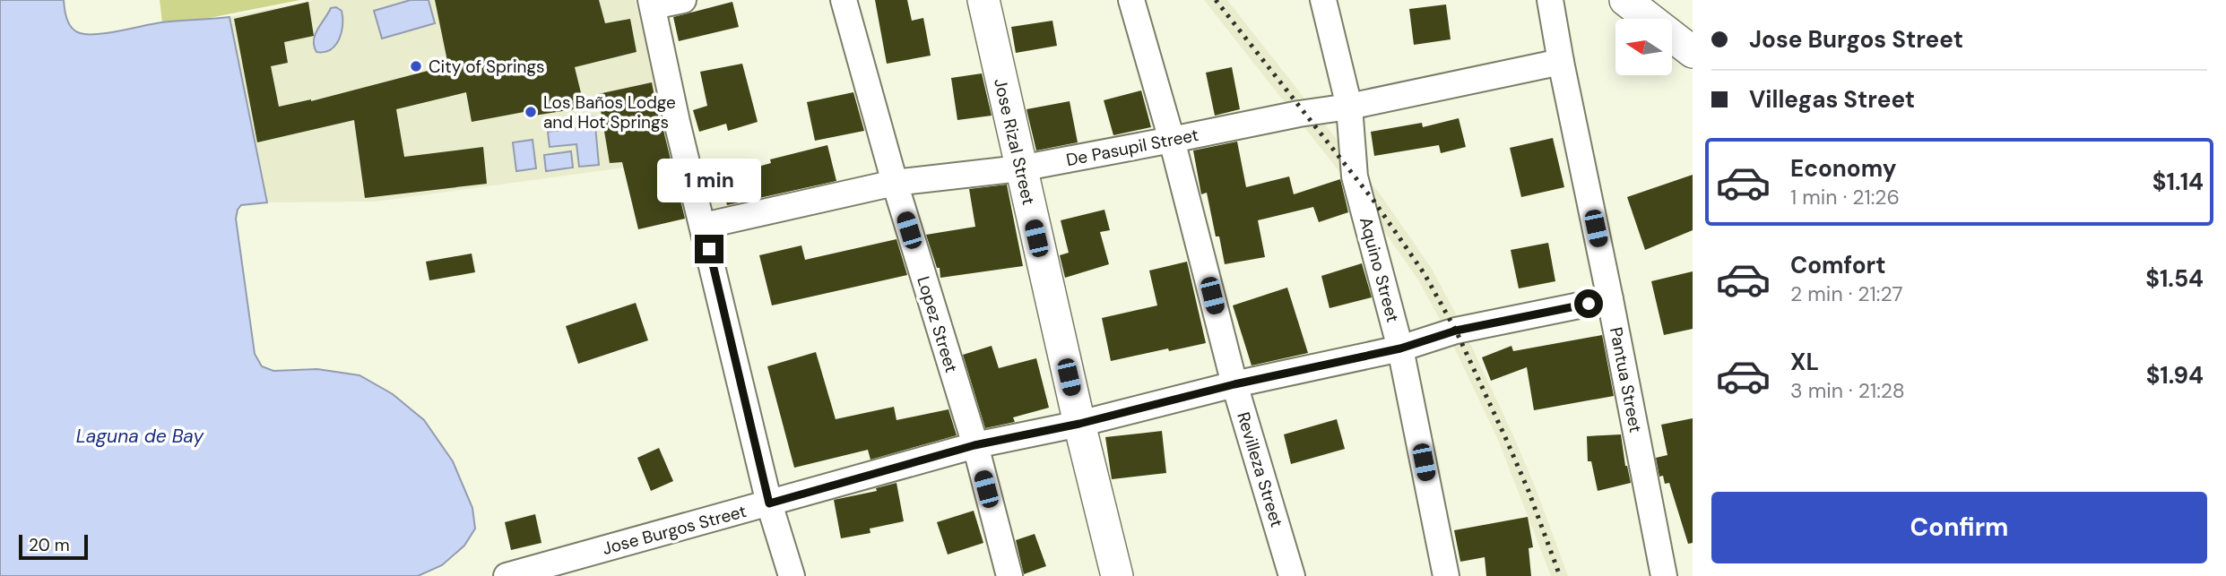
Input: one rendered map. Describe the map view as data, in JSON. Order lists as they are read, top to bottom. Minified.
{"streets":{"main road":["Jose Rizal Street"],"street":["De Pasupil Street","Aquino Street","Lopez Street","Pantua Street","Revilleza Street","Jose Burgos Street"]},"crossings":[["Jose Rizal Street","De Pasupil Street"],["Jose Rizal Street","Jose Burgos Street"],["De Pasupil Street","Aquino Street"],["De Pasupil Street","Lopez Street"],["De Pasupil Street","Pantua Street"],["De Pasupil Street","Revilleza Street"],["Aquino Street","Jose Burgos Street"],["Lopez Street","Jose Burgos Street"],["Pantua Street","Jose Burgos Street"],["Revilleza Street","Jose Burgos Street"]],"water":["Laguna de Bay"],"places":["City of Springs","Los Baños Lodge and Hot Springs"],"scale_bar":"20 m","north":"left","page":{"banner":["Jose Burgos Street","Villegas Street"],"list":[{"name":"Economy","note":"1 min · 21:26","value":"$1.14"},{"name":"Comfort","note":"2 min · 21:27","value":"$1.54"},{"name":"XL","note":"3 min · 21:28","value":"$1.94"}],"bubble":"1 min","buttons":"Confirm","scale":"20 m"}}
